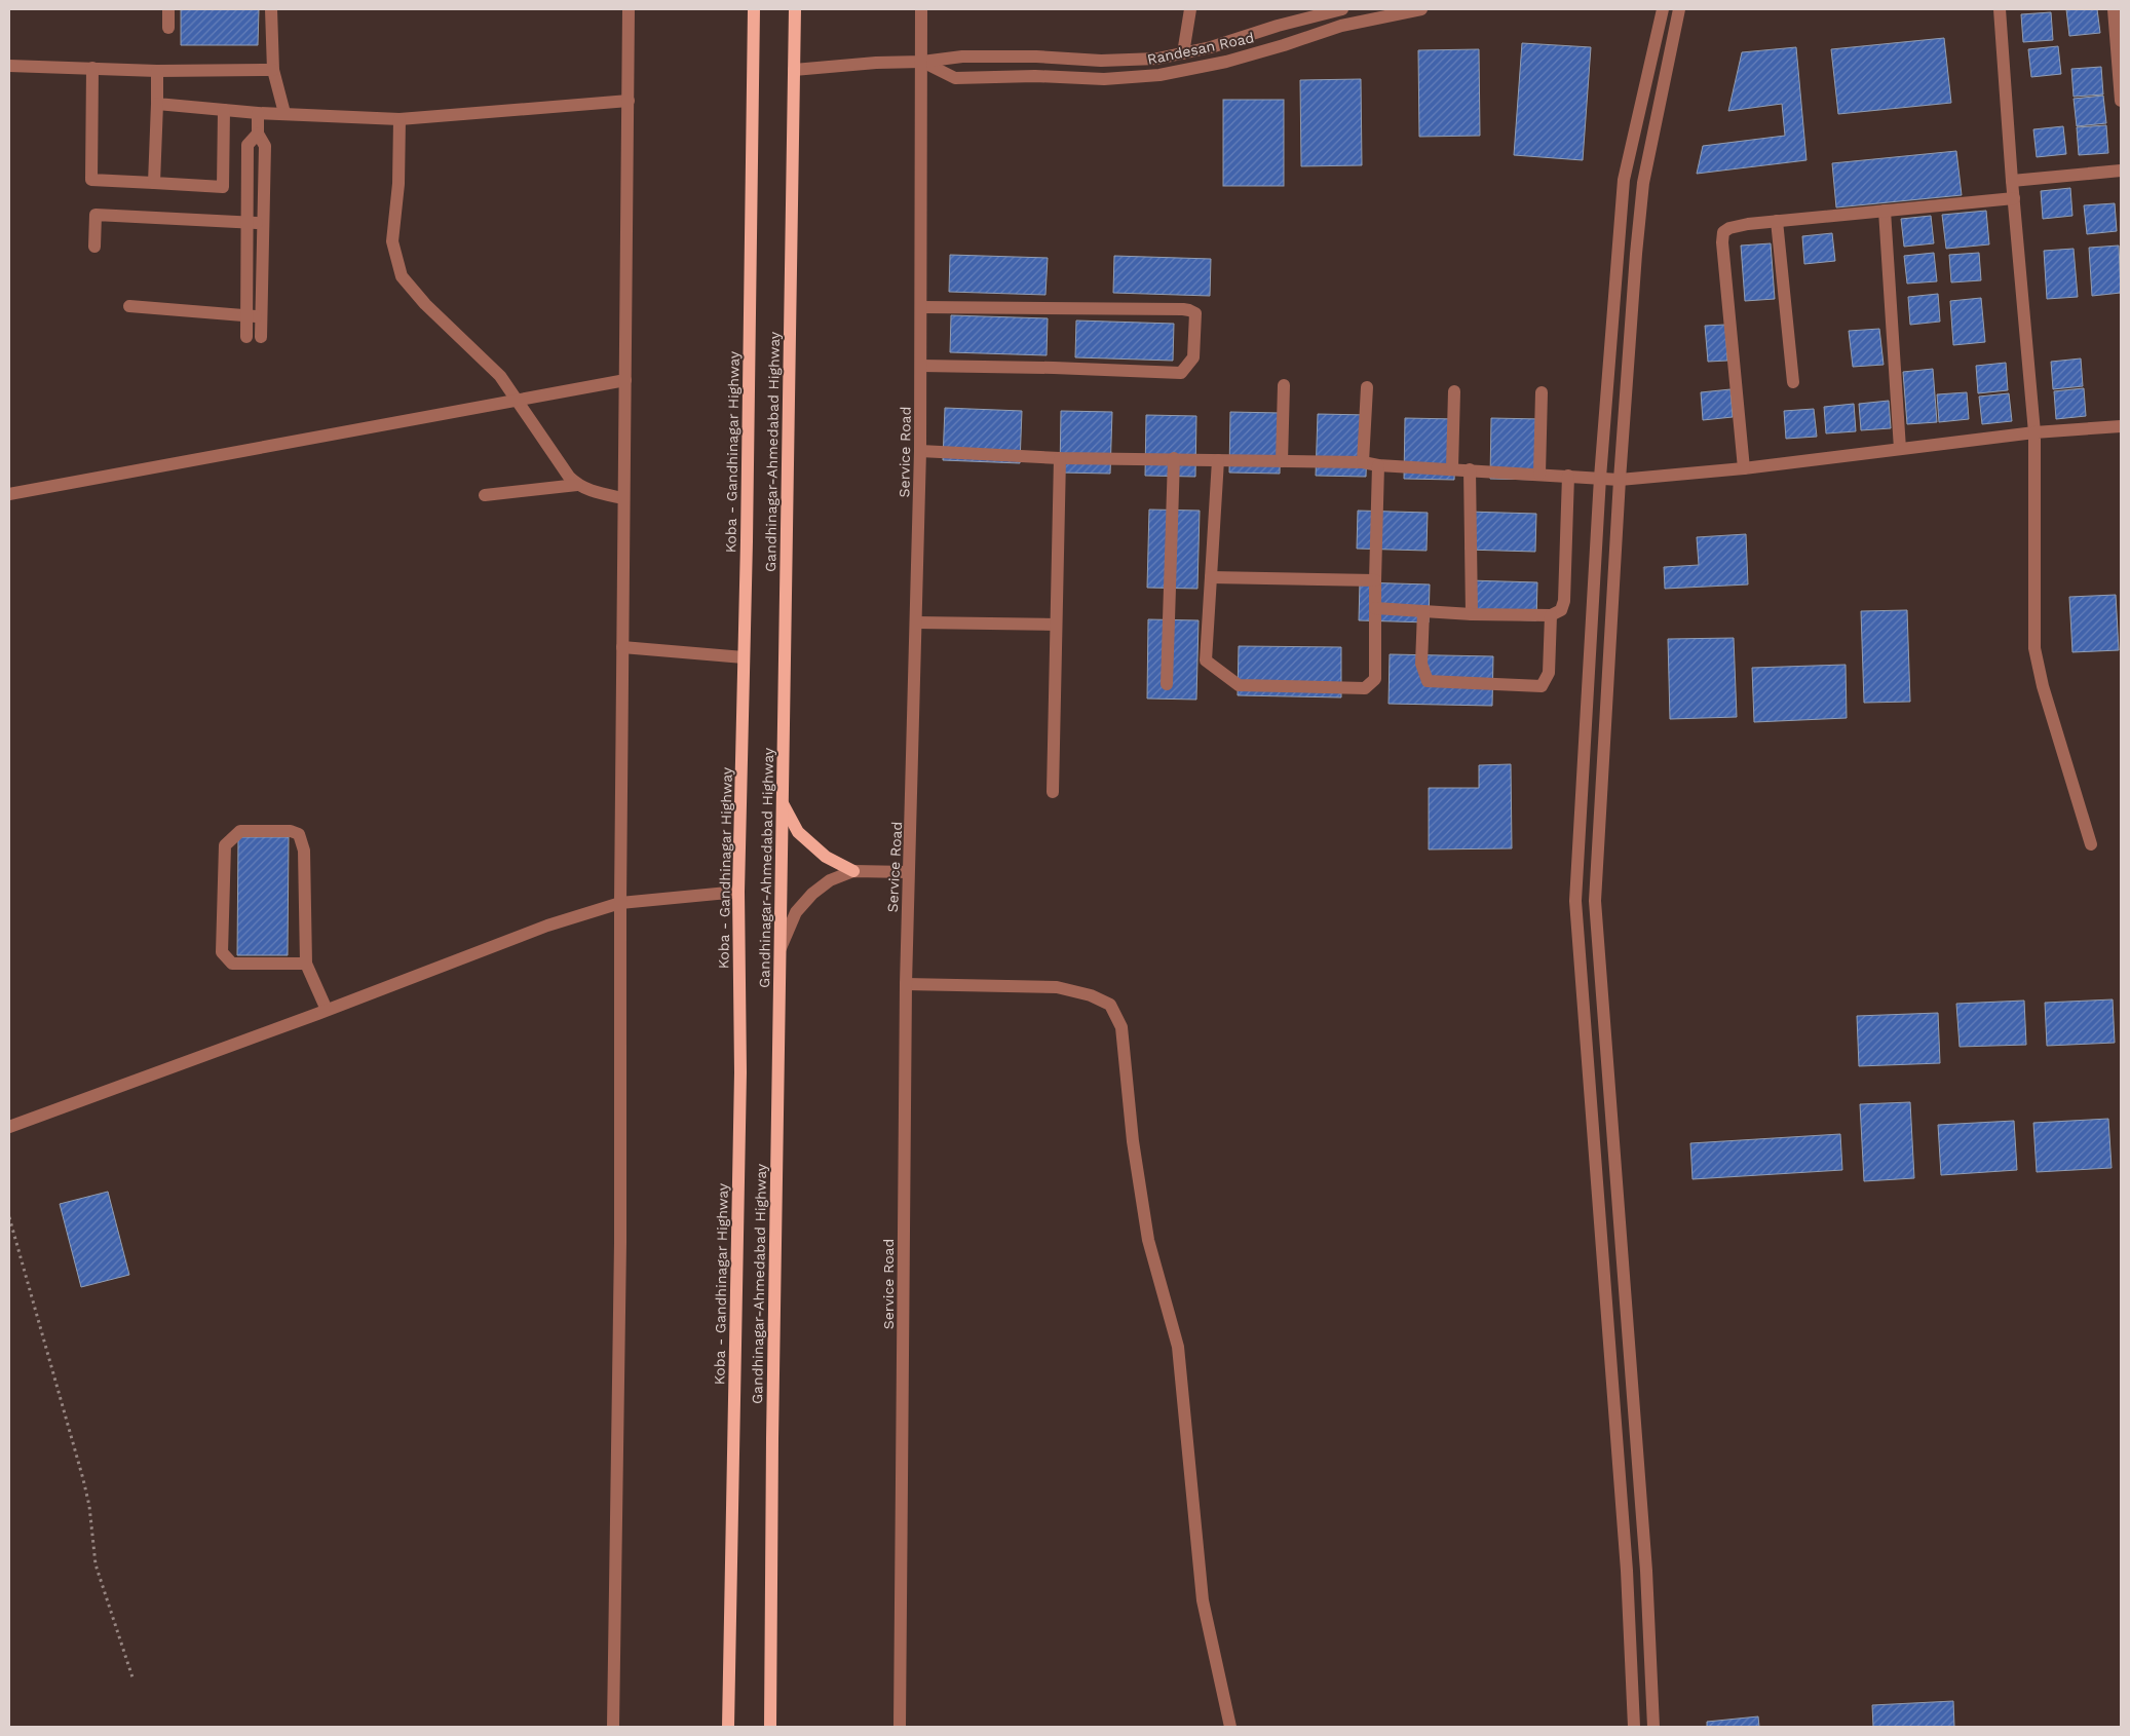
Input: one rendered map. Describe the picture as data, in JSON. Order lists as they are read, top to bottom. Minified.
{"streets":{"main road":["Koba - Gandhinagar Highway","Gandhinagar-Ahmedabad Highway"],"street":["Randesan Road","Service Road"]},"crossings":[["Randesan Road","Gandhinagar-Ahmedabad Highway"],["Randesan Road","Service Road"]]}
